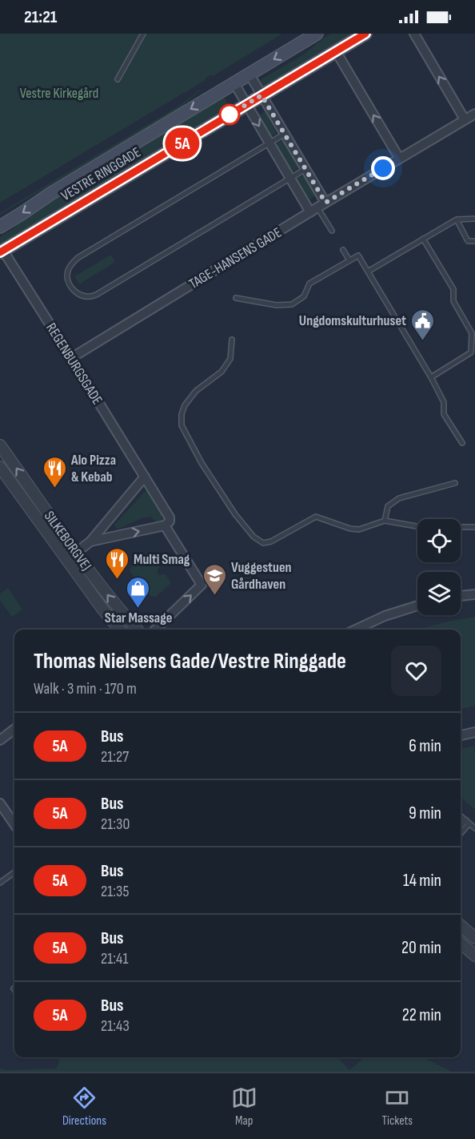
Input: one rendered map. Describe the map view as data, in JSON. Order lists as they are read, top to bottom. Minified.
{"streets":{"main road":["VESTRE RINGGADE"],"street":["TAGE-HANSENS GADE","REGENBURGSGADE","SILKEBORGVEJ"]},"crossings":[["VESTRE RINGGADE","REGENBURGSGADE"],["TAGE-HANSENS GADE","REGENBURGSGADE"]],"parks":["Vestre Kirkegård"],"places":{"public building":["Ungdomskulturhuset"],"restaurant":["Alo Pizza & Kebab","Multi Smag"],"school or university":["Vuggestuen Gårdhaven"],"shop":["Star Massage"]},"lines":["bus line 5A"],"page":{"status":"21:21","on_map":"5A","heading":["Thomas Nielsens Gade/Vestre Ringgade","Walk · 3 min · 170 m"],"list":[{"mark":"5A","name":"Bus","note":"21:27","value":"6 min"},{"mark":"5A","name":"Bus","note":"21:30","value":"9 min"},{"mark":"5A","name":"Bus","note":"21:35","value":"14 min"},{"mark":"5A","name":"Bus","note":"21:41","value":"20 min"},{"mark":"5A","name":"Bus","note":"21:43","value":"22 min"}],"tabs":["Directions","Map","Tickets"]}}
